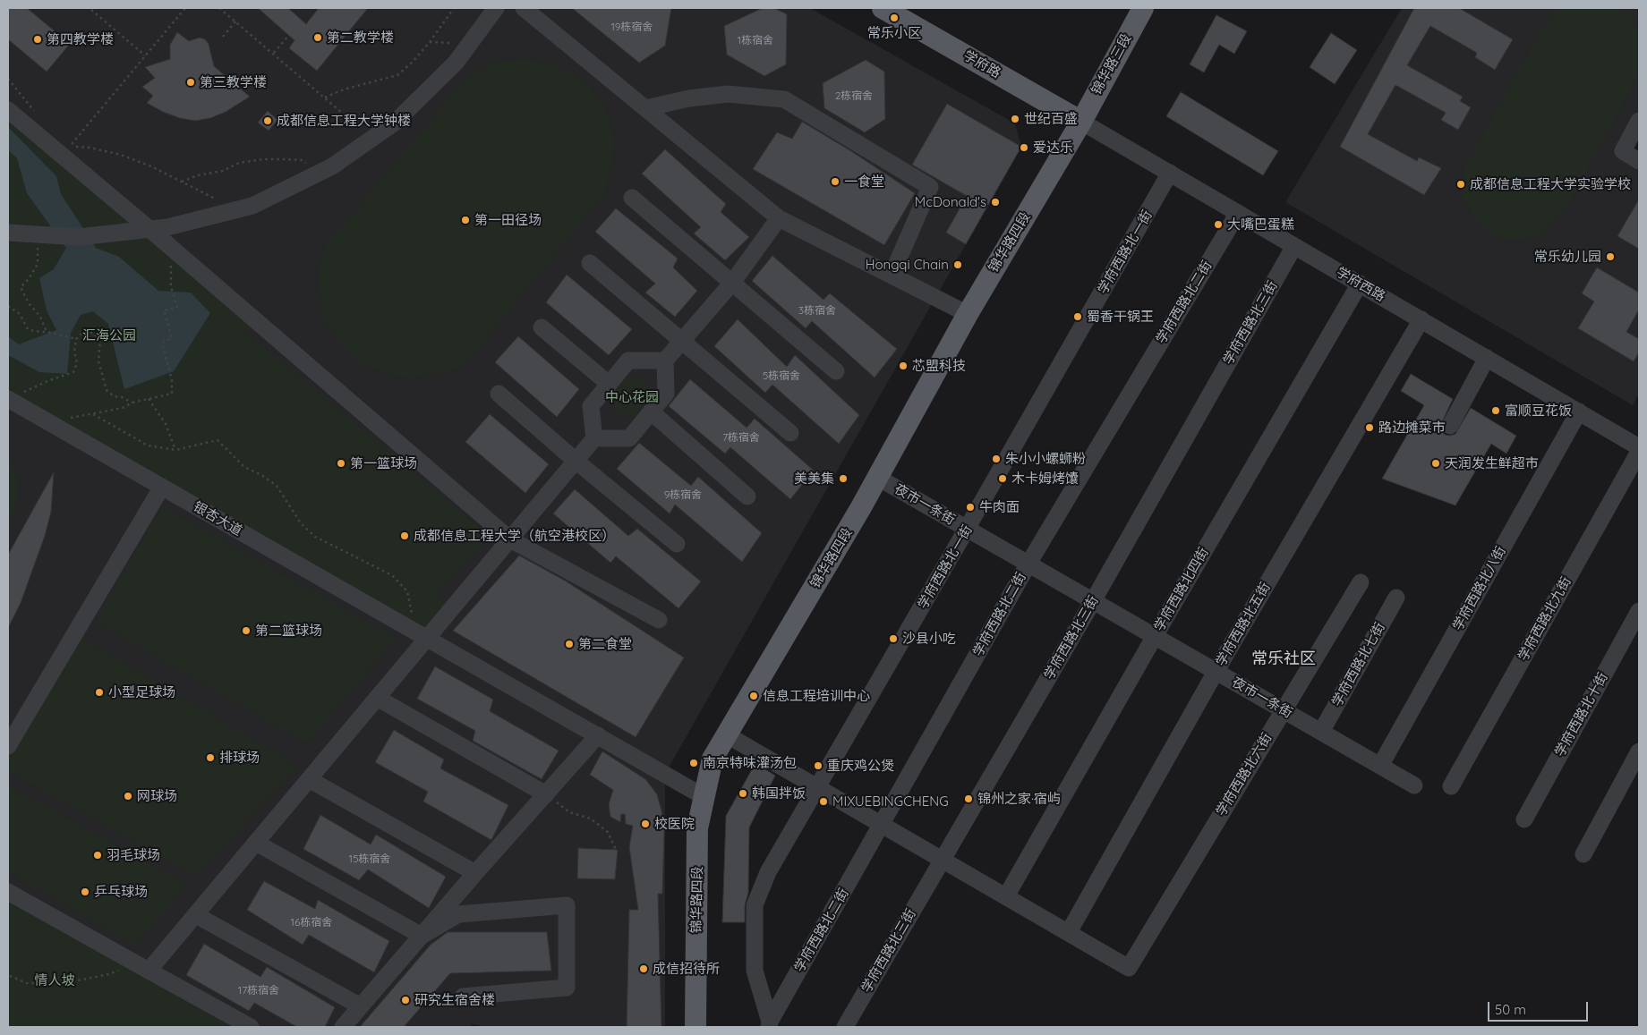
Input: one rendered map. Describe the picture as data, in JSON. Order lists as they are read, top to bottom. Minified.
{"streets":{"main road":["学府路","锦华路三段","锦华路四段"],"street":["学府西路北一街","学府西路","学府西路北二街","学府西路北三街","夜市一条街","银杏大道","学府西路北八街","学府西路北四街","学府西路北九街","学府西路北五街","学府西路北七街","学府西路北十街","学府西路北六街"]},"crossings":[["学府路","锦华路三段"],["学府路","锦华路四段"],["学府路","学府西路"],["锦华路三段","锦华路四段"],["锦华路三段","学府西路"],["锦华路四段","学府西路"],["锦华路四段","夜市一条街"],["锦华路四段","银杏大道"],["学府西路北一街","学府西路"],["学府西路北一街","学府西路北二街"],["学府西路北一街","夜市一条街"],["学府西路","学府西路北二街"],["学府西路","学府西路北三街"],["学府西路","学府西路北八街"],["学府西路","学府西路北四街"],["学府西路","学府西路北五街"],["学府西路北二街","夜市一条街"],["学府西路北三街","夜市一条街"],["夜市一条街","学府西路北八街"],["夜市一条街","学府西路北四街"],["夜市一条街","学府西路北五街"],["夜市一条街","学府西路北七街"],["夜市一条街","学府西路北六街"],["学府西路北五街","学府西路北六街"]],"districts":["常乐社区"],"parks":["汇海公园","中心花园","情人坡"],"places":["常乐小区","第二教学楼","第四教学楼","第三教学楼","世纪百盛","成都信息工程大学钟楼","爱达乐","一食堂","成都信息工程大学实验学校","McDonald's","第一田径场","大嘴巴蛋糕","常乐幼儿园","Hongqi Chain","蜀香干锅王","芯盟科技","富顺豆花饭","路边摊菜市","朱小小螺蛳粉","第一篮球场","天润发生鲜超市","美美集","木卡姆烤馕","牛肉面","成都信息工程大学（航空港校区）","第二篮球场","沙县小吃","第二食堂","小型足球场","信息工程培训中心","排球场","南京特味灌汤包","重庆鸡公煲","韩国拌饭","网球场","锦州之家·宿屿","MIXUEBINGCHENG","校医院","羽毛球场","乒乓球场","成信招待所","研究生宿舍楼"],"house_numbers":["19栋宿舍","1栋宿舍","2栋宿舍","3栋宿舍","5栋宿舍","7栋宿舍","9栋宿舍","15栋宿舍","16栋宿舍","17栋宿舍"],"scale_bar":"50 m"}
